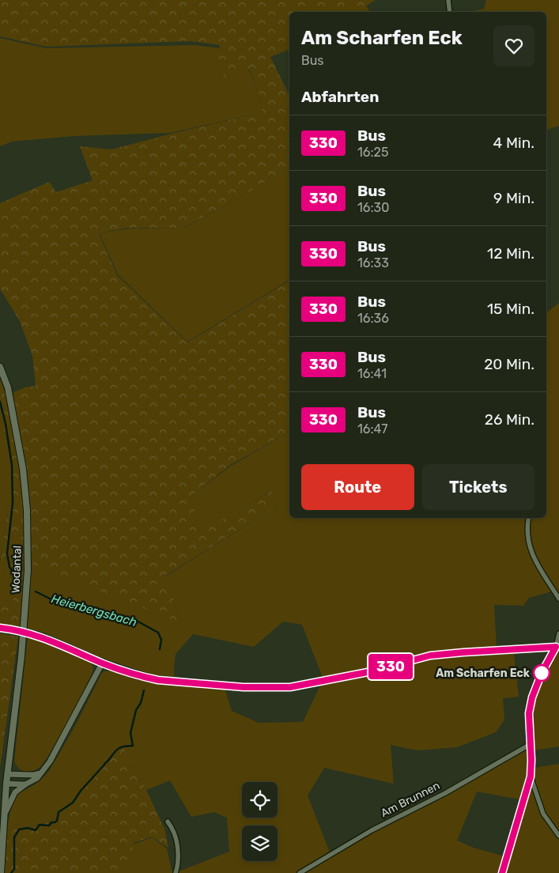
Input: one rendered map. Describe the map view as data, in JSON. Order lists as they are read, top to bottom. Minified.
{"streets":{"main road":["Wodantal"],"street":["Am Brunnen"]},"water":["Heierbergsbach"],"places":["Am Scharfen Eck"],"lines":["bus line 330"],"page":{"on_map":"330","heading":[["Am Scharfen Eck","Bus"],"Abfahrten"],"list":[{"mark":"330","name":"Bus","note":"16:25","value":"4 Min."},{"mark":"330","name":"Bus","note":"16:30","value":"9 Min."},{"mark":"330","name":"Bus","note":"16:33","value":"12 Min."},{"mark":"330","name":"Bus","note":"16:36","value":"15 Min."},{"mark":"330","name":"Bus","note":"16:41","value":"20 Min."},{"mark":"330","name":"Bus","note":"16:47","value":"26 Min."}],"buttons":["Route","Tickets"]}}
